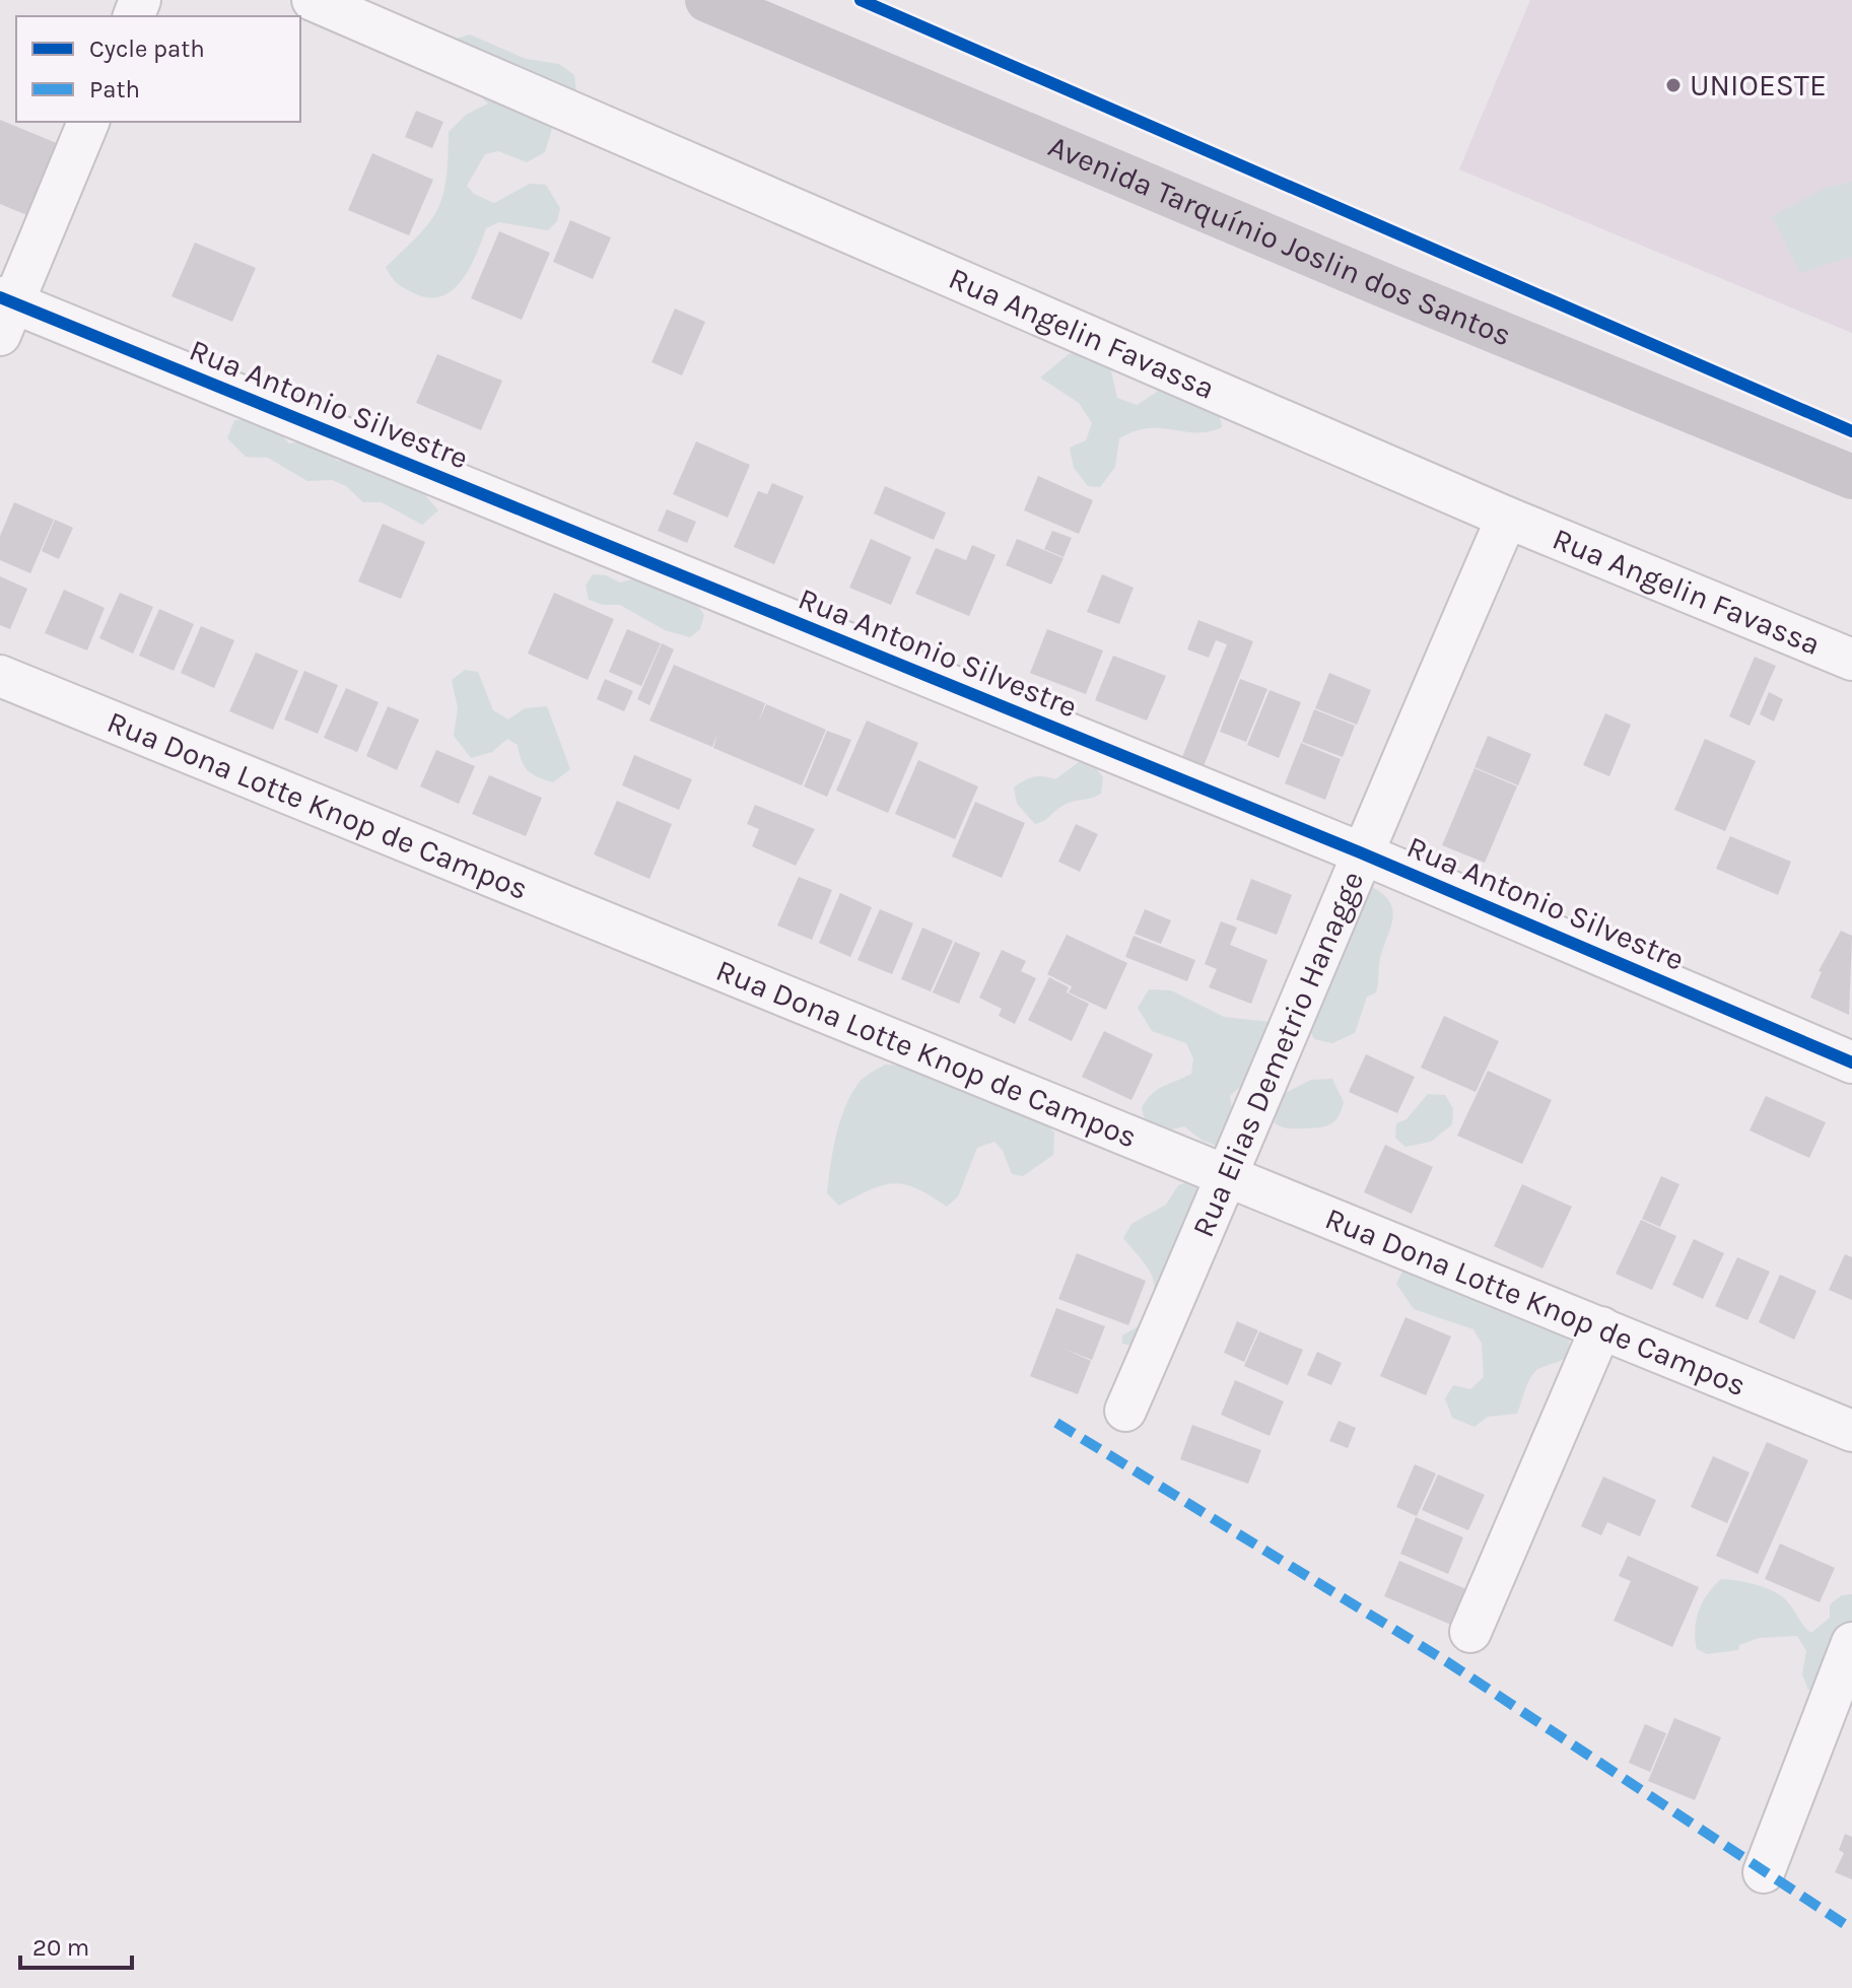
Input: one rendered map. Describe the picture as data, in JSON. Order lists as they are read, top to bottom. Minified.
{"streets":{"main road":["Avenida Tarquínio Joslin dos Santos"],"street":["Rua Angelin Favassa","Rua Antonio Silvestre","Rua Dona Lotte Knop de Campos","Rua Elias Demetrio Hanagge"]},"crossings":[["Rua Angelin Favassa","Rua Elias Demetrio Hanagge"],["Rua Antonio Silvestre","Rua Elias Demetrio Hanagge"],["Rua Dona Lotte Knop de Campos","Rua Elias Demetrio Hanagge"]],"places":["UNIOESTE"],"legend":["Cycle path","Path"],"scale_bar":"20 m"}
